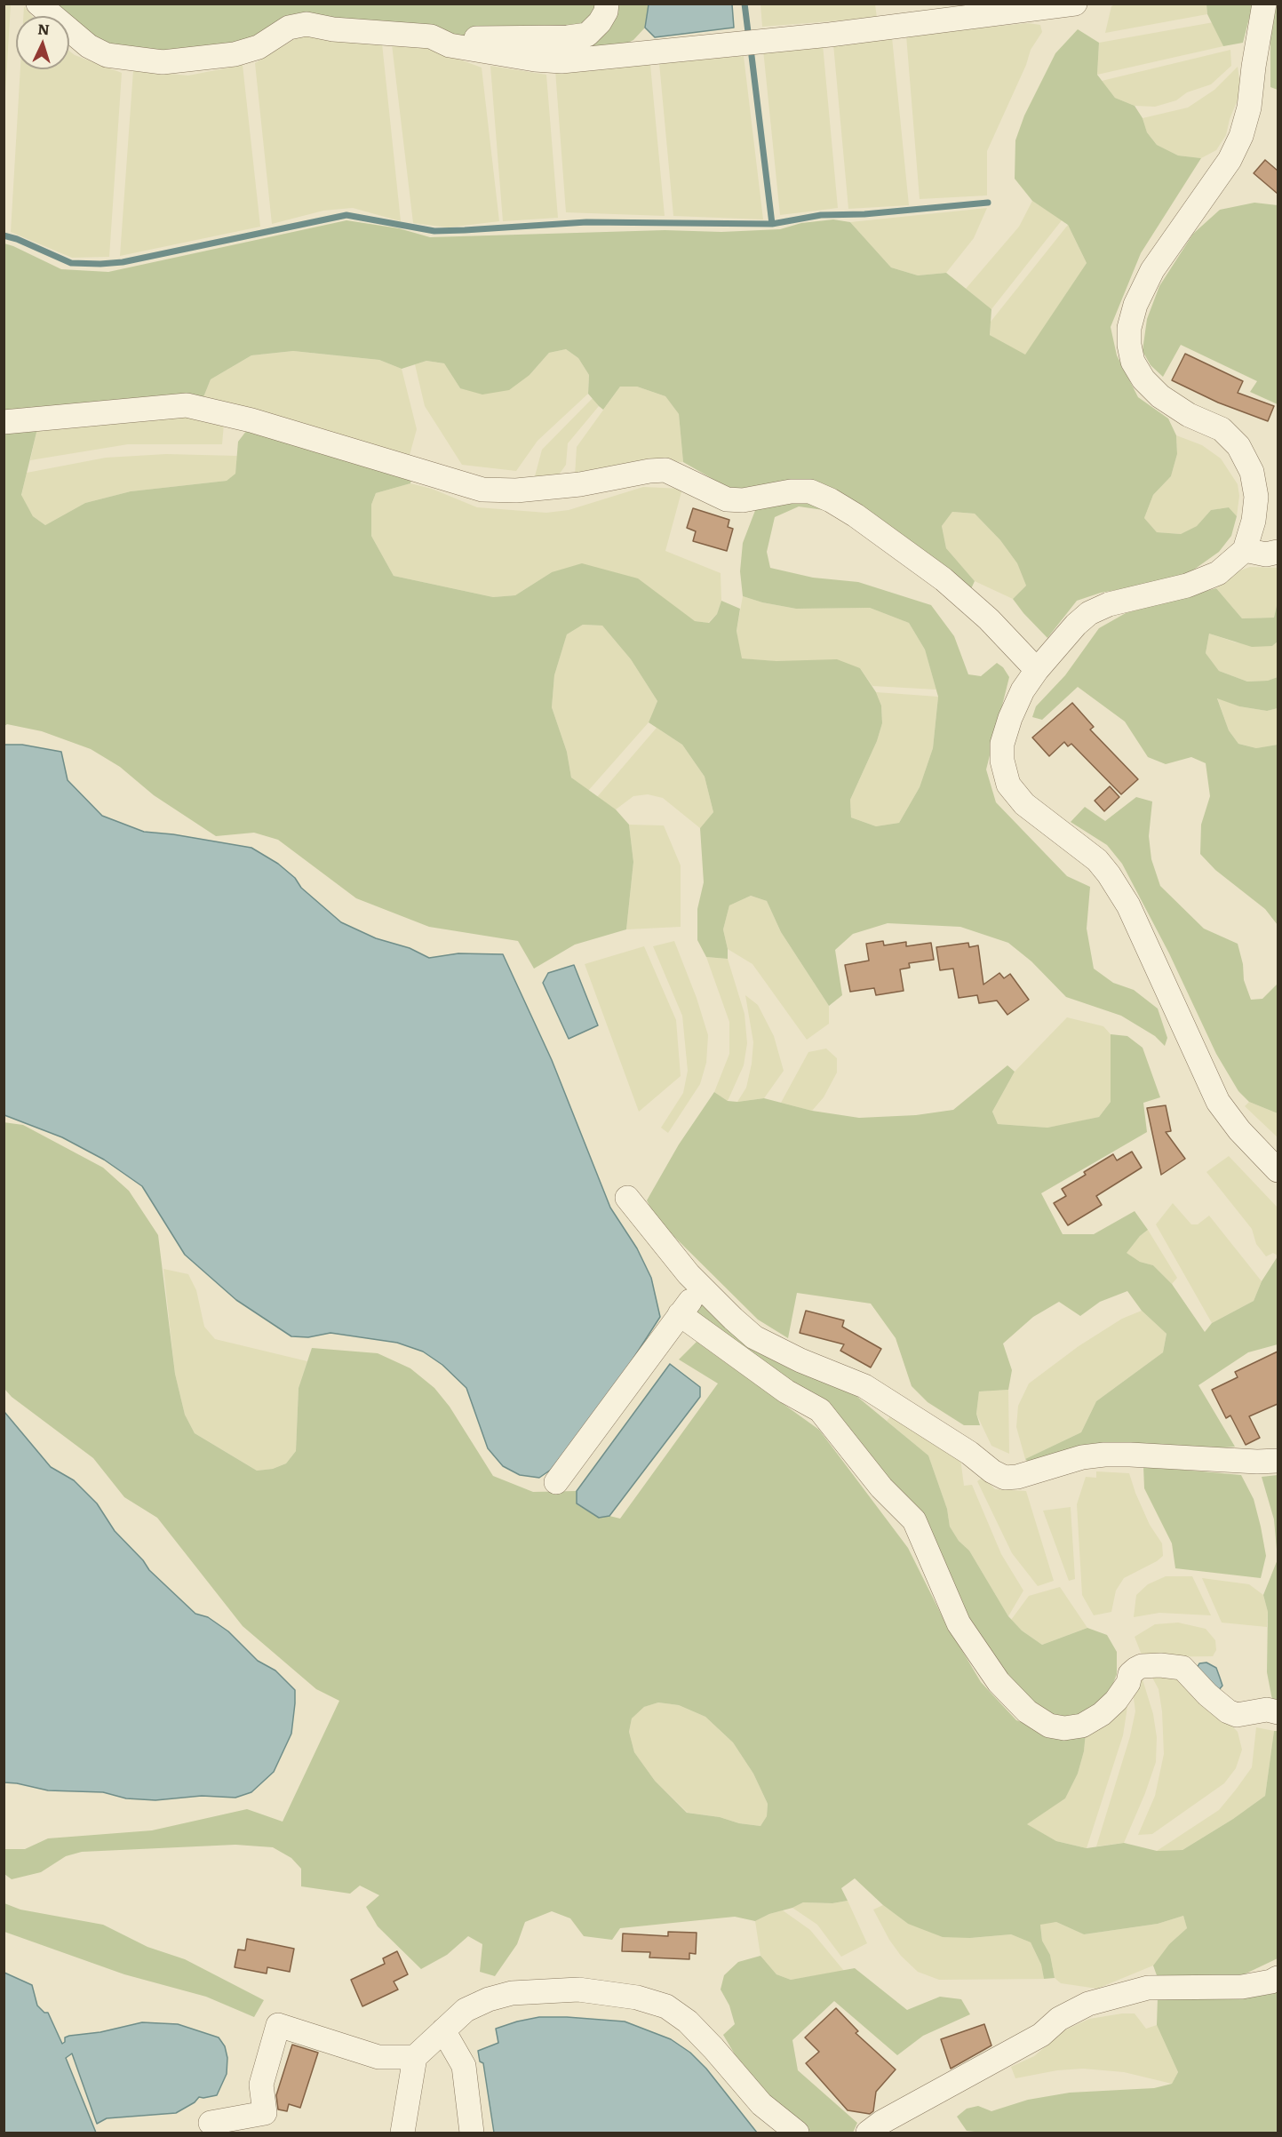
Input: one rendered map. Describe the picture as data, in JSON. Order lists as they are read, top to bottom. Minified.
{"north":"top"}
